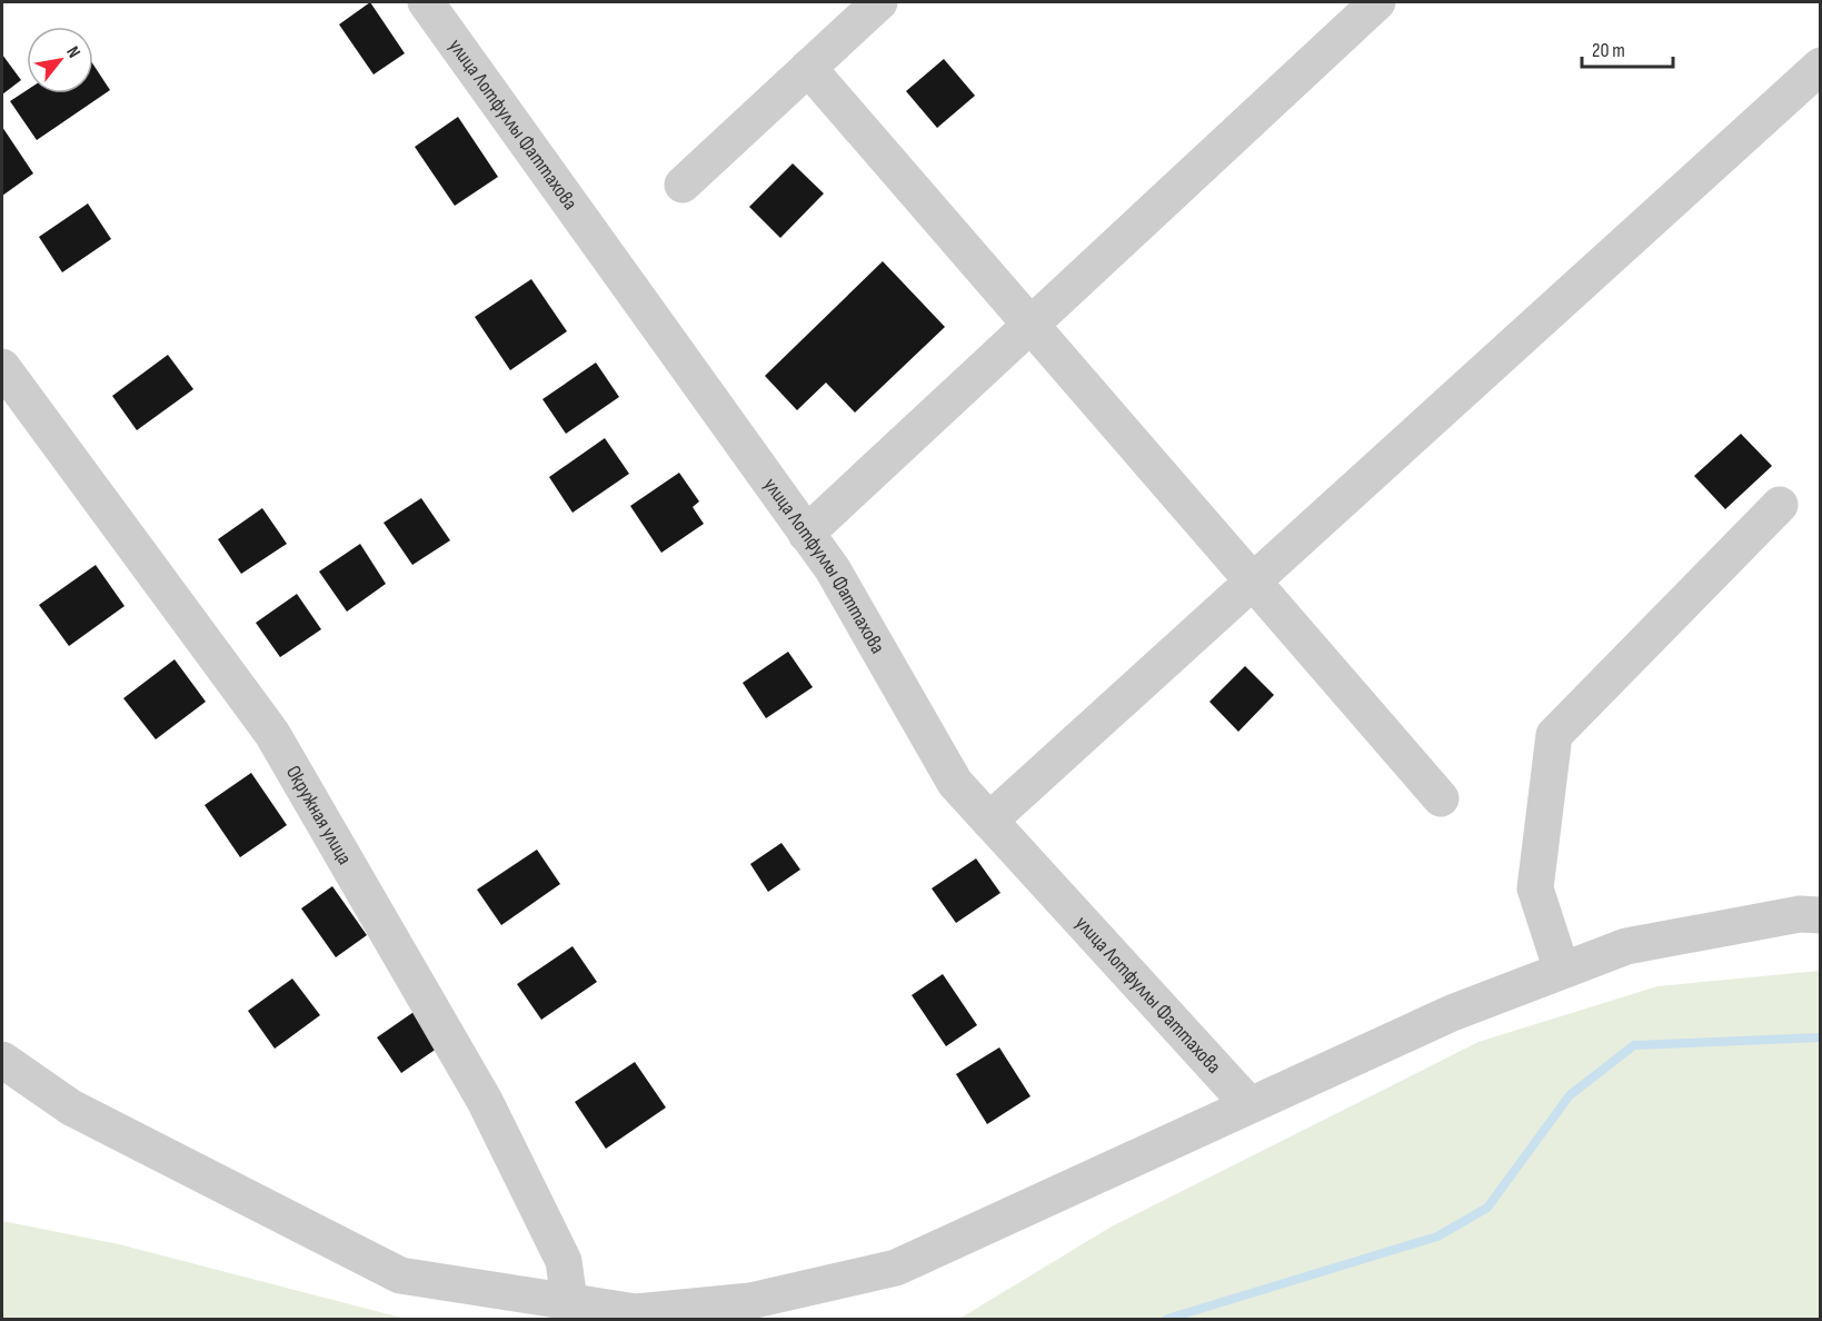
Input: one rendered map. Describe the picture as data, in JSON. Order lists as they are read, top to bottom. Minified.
{"streets":{"street":["улица Лотфуллы Фаттахова","Окружная улица"]},"scale_bar":"20 m","north":"top right"}
